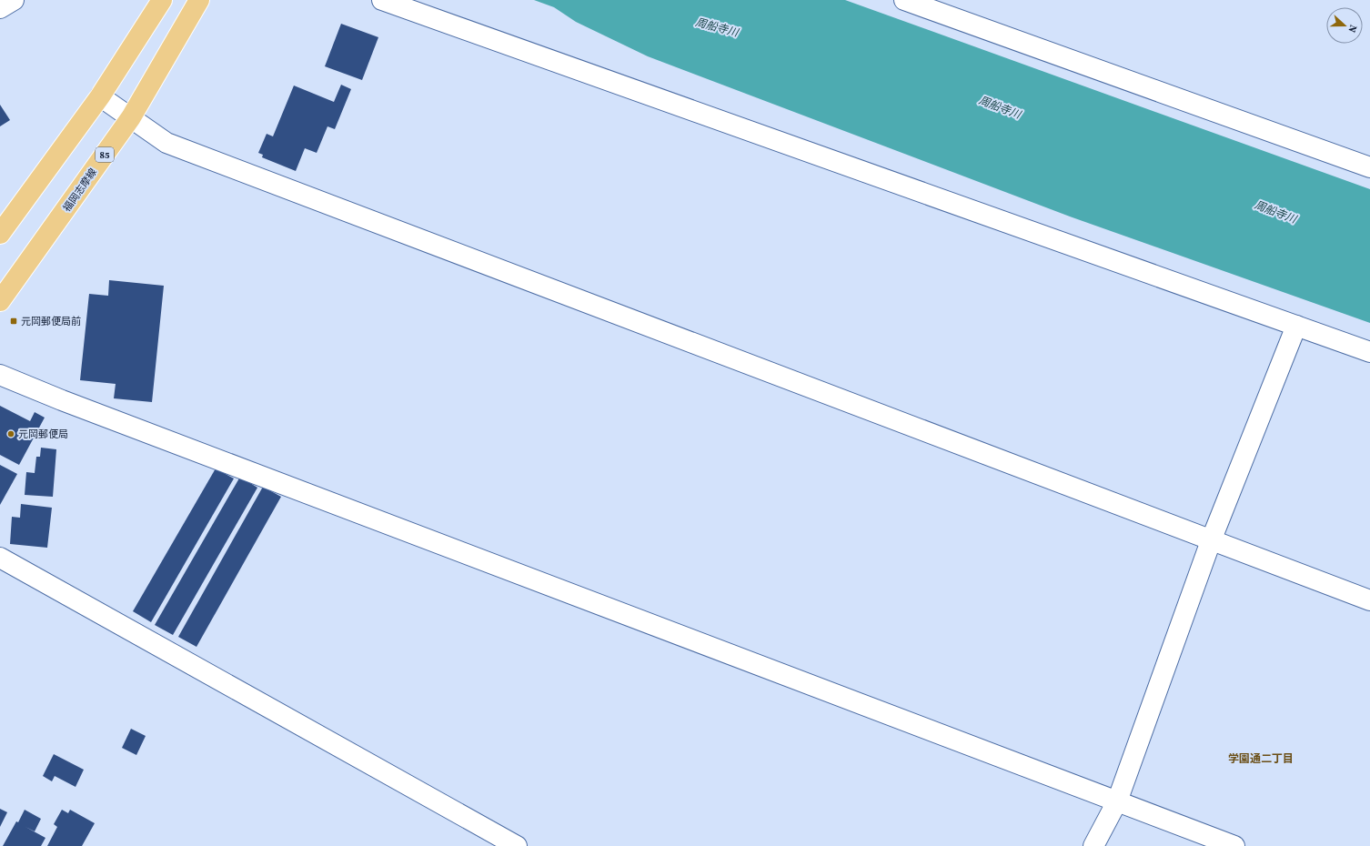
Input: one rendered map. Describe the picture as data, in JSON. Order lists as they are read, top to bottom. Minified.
{"streets":{"main road":["85","福岡志摩線"]},"districts":["学園通二丁目"],"water":["周船寺川"],"places":{"transit":["元岡郵便局前"],"other":["元岡郵便局"]},"north":"right"}
